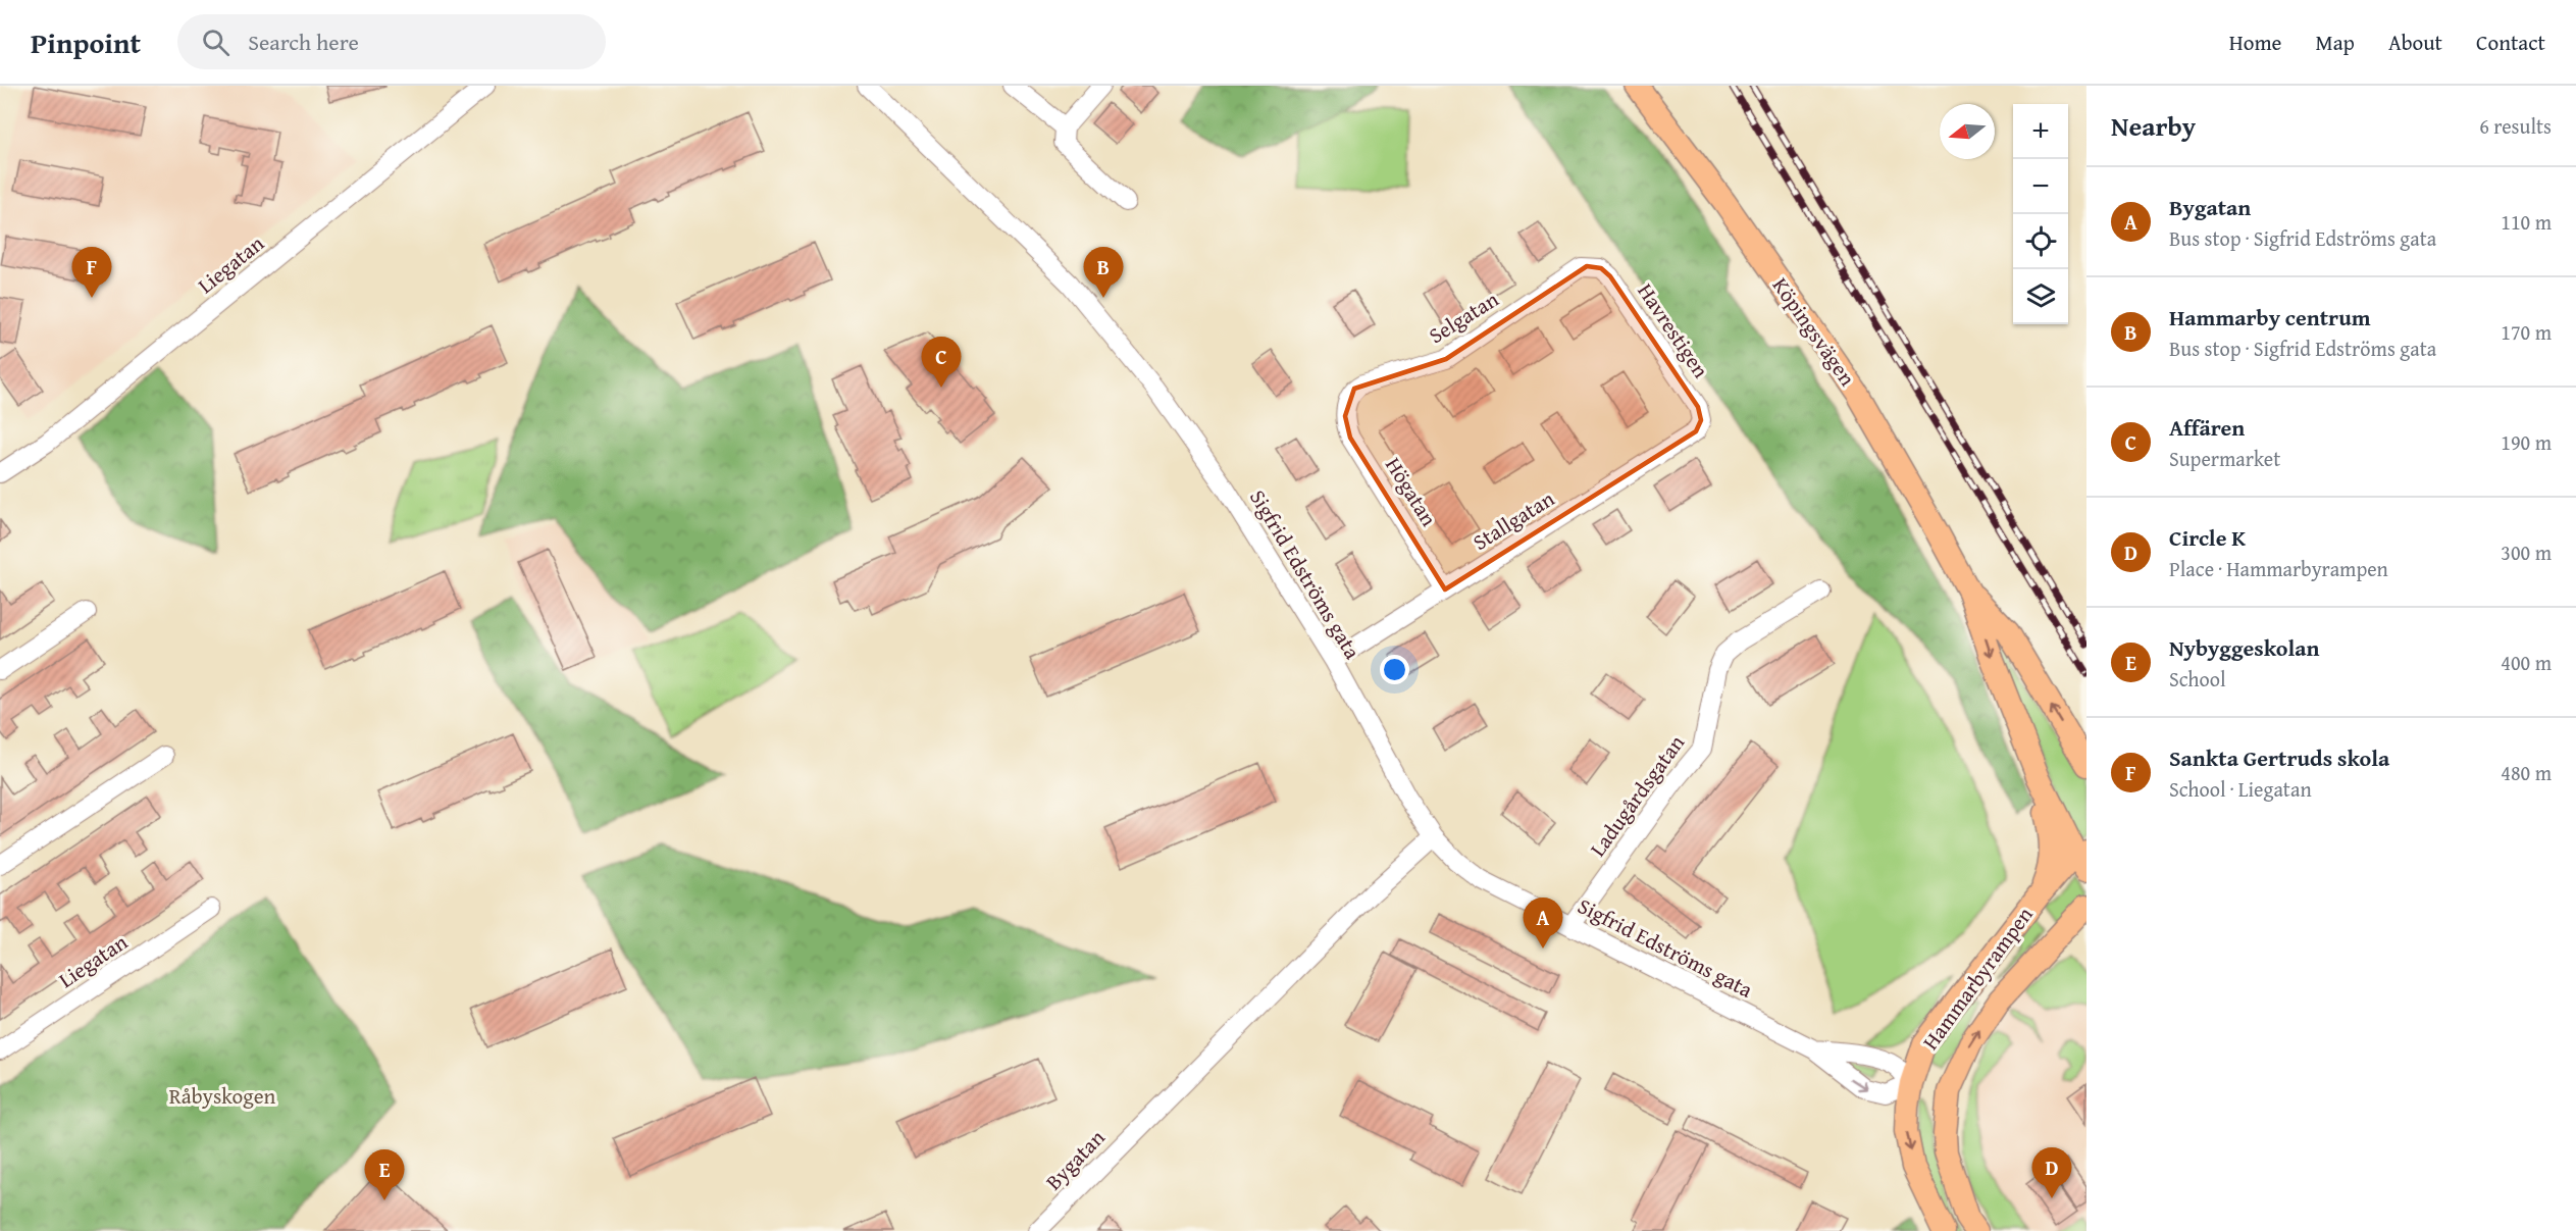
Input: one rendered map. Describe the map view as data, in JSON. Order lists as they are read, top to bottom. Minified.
{"streets":{"main road":["Köpingsvägen","Hammarbyrampen"],"street":["Liegatan","Selgatan","Havrestigen","Högatan","Stallgatan","Sigfrid Edströms gata","Ladugårdsgatan","Bygatan"]},"crossings":[["Selgatan","Havrestigen"],["Selgatan","Högatan"],["Havrestigen","Stallgatan"],["Köpingsvägen","Hammarbyrampen"],["Högatan","Stallgatan"],["Stallgatan","Sigfrid Edströms gata"],["Sigfrid Edströms gata","Ladugårdsgatan"],["Sigfrid Edströms gata","Hammarbyrampen"],["Sigfrid Edströms gata","Bygatan"]],"parks":["Råbyskogen"],"north":"left","page":{"header":"Pinpoint","search":"Search here","nav":["Home","Map","About","Contact"],"heading":["Nearby","6 results"],"map_buttons":["+","−"],"list":[{"mark":"A","name":"Bygatan","note":"Bus stop · Sigfrid Edströms gata","value":"110 m"},{"mark":"B","name":"Hammarby centrum","note":"Bus stop · Sigfrid Edströms gata","value":"170 m"},{"mark":"C","name":"Affären","note":"Supermarket","value":"190 m"},{"mark":"D","name":"Circle K","note":"Place · Hammarbyrampen","value":"300 m"},{"mark":"E","name":"Nybyggeskolan","note":"School","value":"400 m"},{"mark":"F","name":"Sankta Gertruds skola","note":"School · Liegatan","value":"480 m"}],"pins":["B","F","C","A","D","E"]}}
